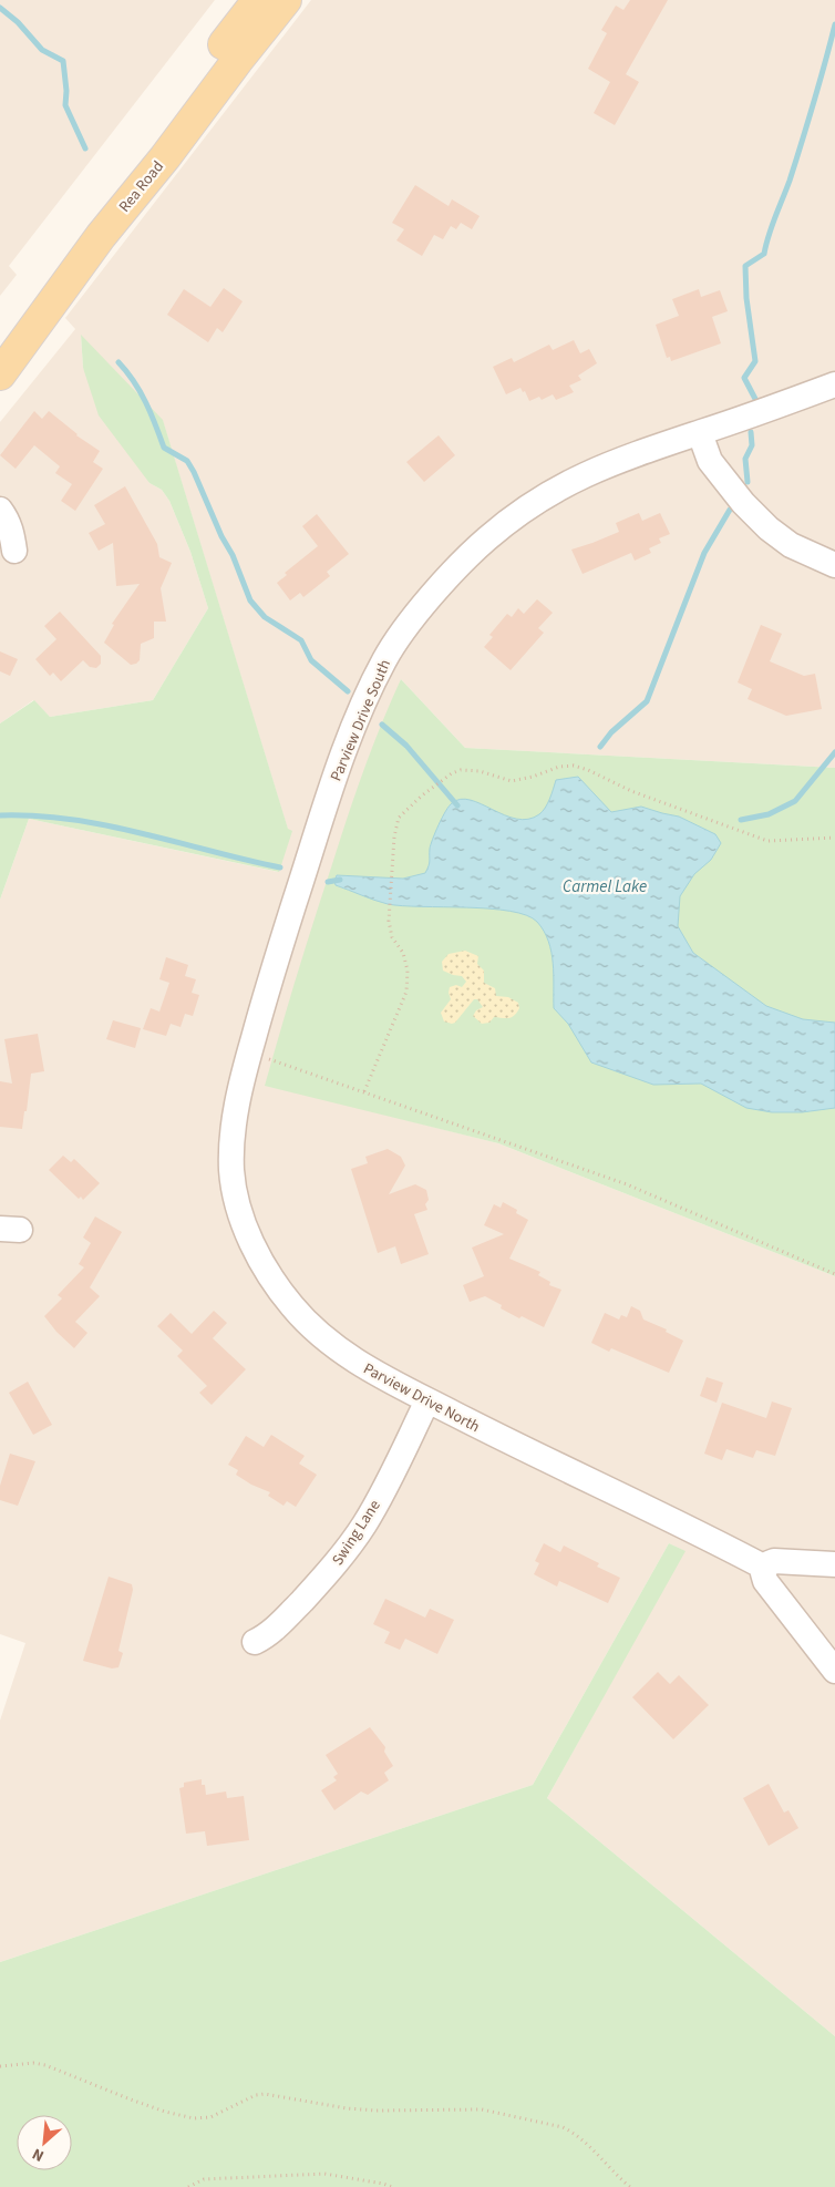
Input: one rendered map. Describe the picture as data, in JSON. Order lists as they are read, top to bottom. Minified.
{"streets":{"main road":["Rea Road"],"street":["Parview Drive South","Parview Drive North","Swing Lane"]},"crossings":[["Parview Drive South","Parview Drive North"],["Parview Drive North","Swing Lane"]],"water":["Carmel Lake"],"north":"bottom left"}
